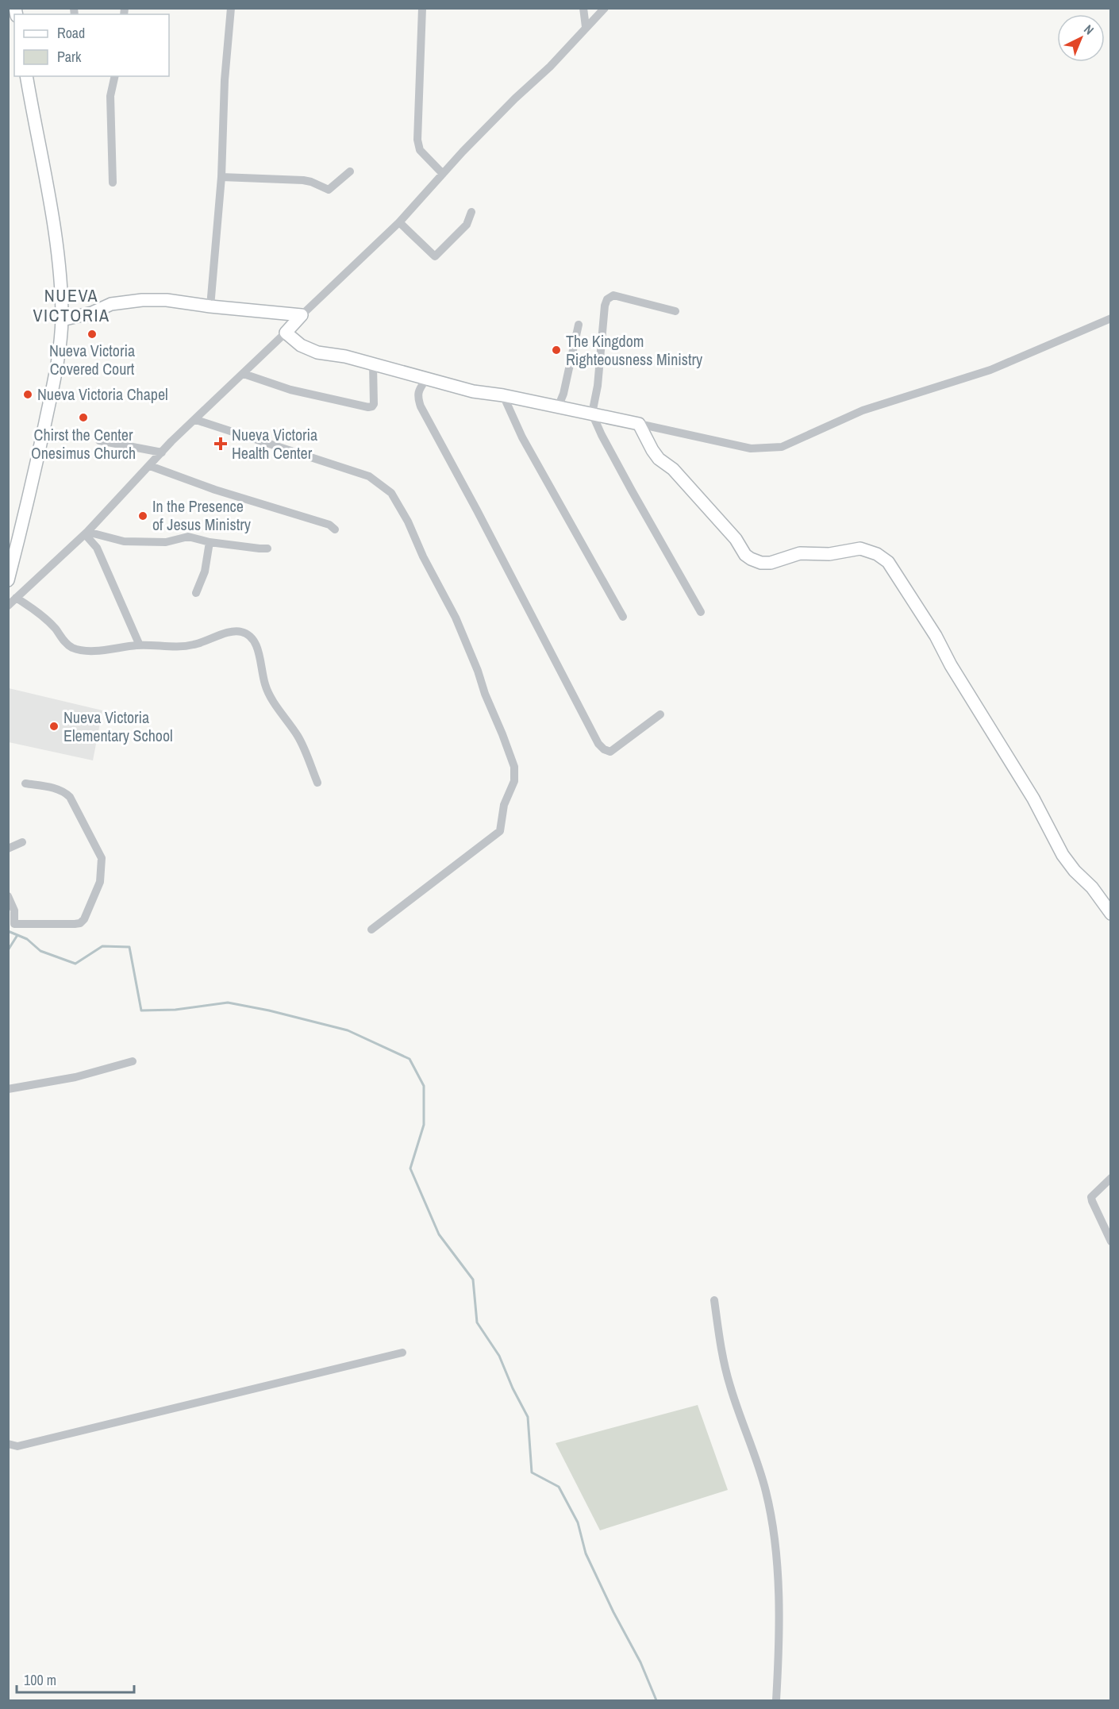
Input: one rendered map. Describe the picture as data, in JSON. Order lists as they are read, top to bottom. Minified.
{"districts":["NUEVA VICTORIA"],"places":{"other":["Nueva Victoria Covered Court","The Kingdom Righteousness Ministry","Nueva Victoria Chapel","Chirst the Center Onesimus Church","In the Presence of Jesus Ministry","Nueva Victoria Elementary School"],"health":["Nueva Victoria Health Center"]},"legend":["Road","Park"],"scale_bar":"100 m","north":"top right"}
